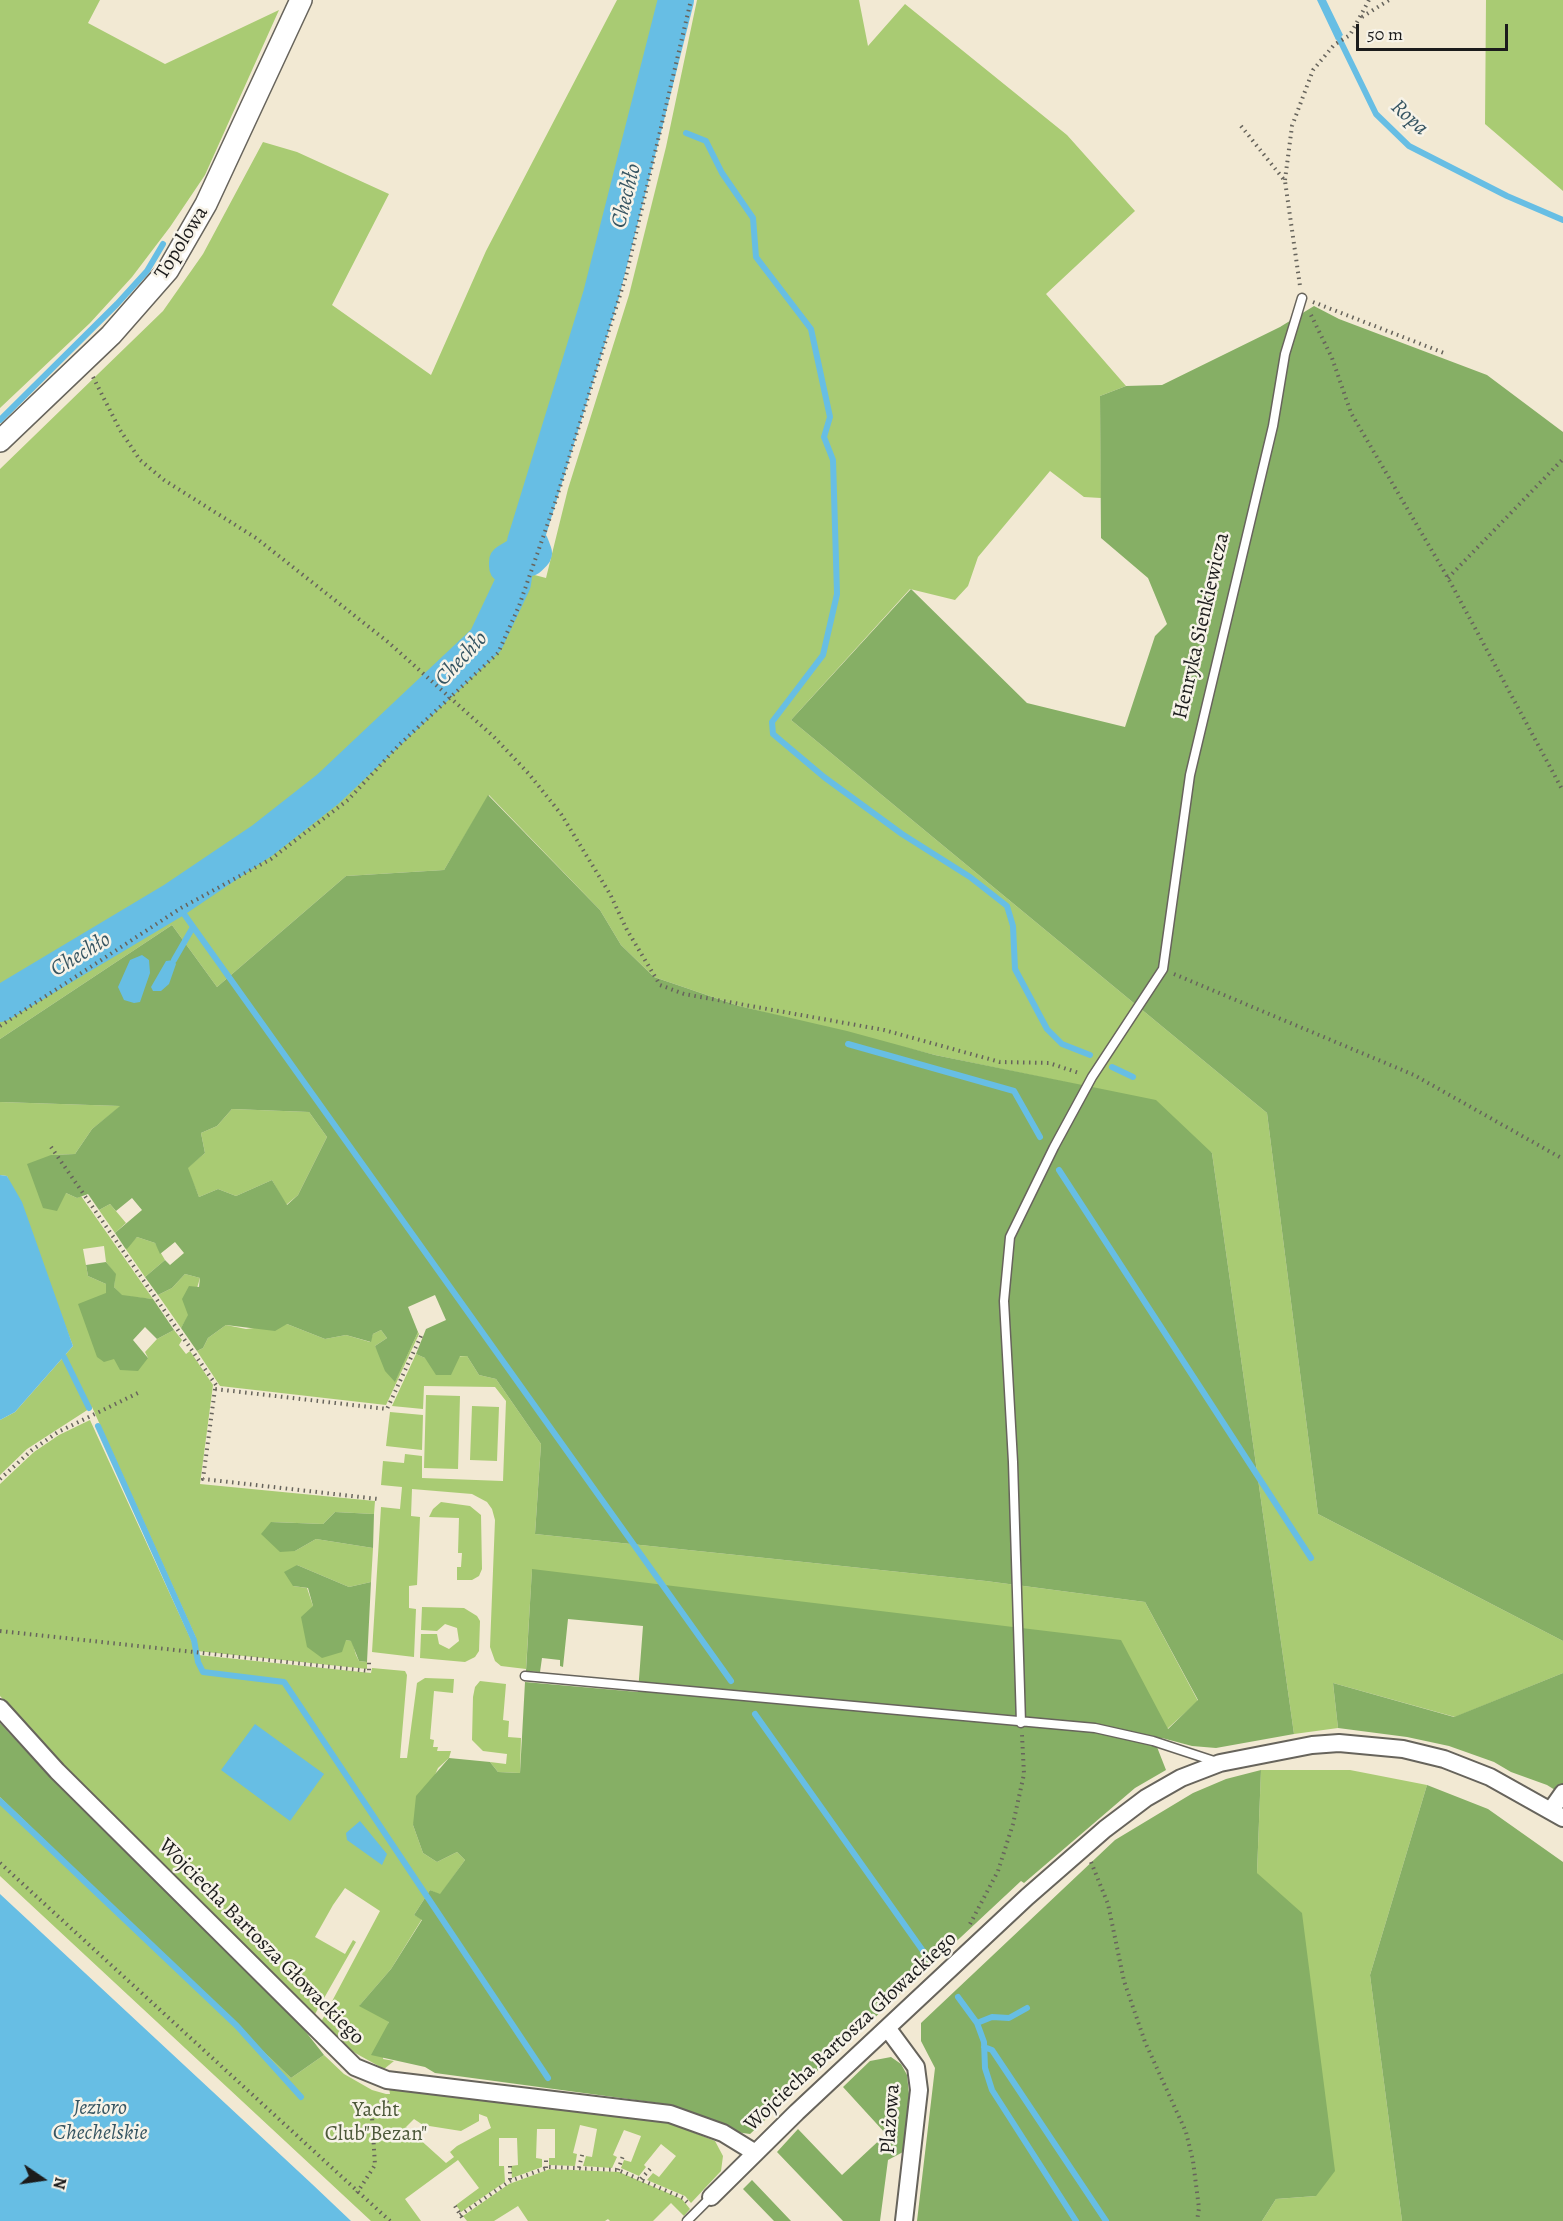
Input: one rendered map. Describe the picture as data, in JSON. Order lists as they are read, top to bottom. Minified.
{"streets":{"street":["Topolowa","Wojciecha Bartosza Głowackiego","Plażowa"],"lane":["Henryka Sienkiewicza"]},"crossings":[["Wojciecha Bartosza Głowackiego","Plażowa"]],"water":["Ropa","Chechło","Jezioro Chechelskie"],"parks":["Yacht Club\"Bezan\""],"scale_bar":"50 m","north":"right"}
